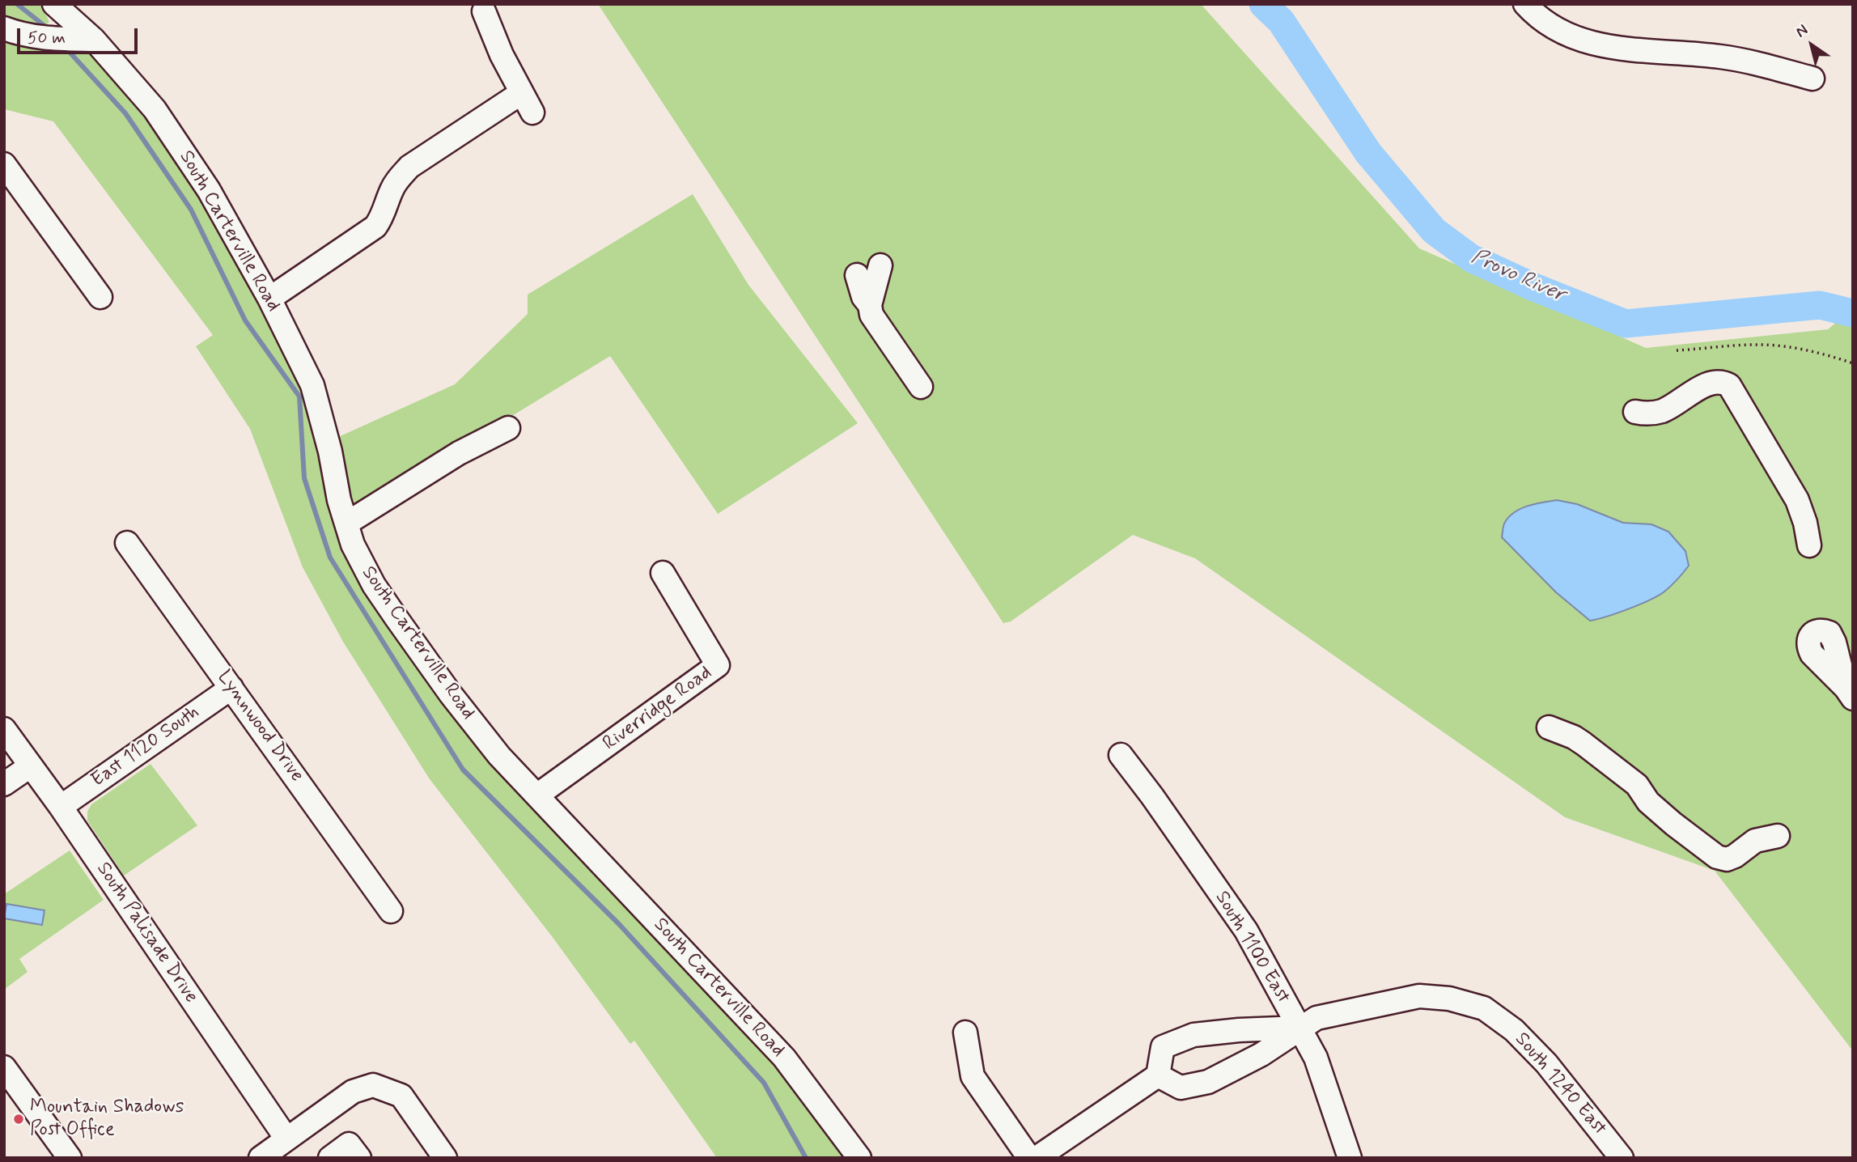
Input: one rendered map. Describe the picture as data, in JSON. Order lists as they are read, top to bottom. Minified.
{"streets":{"street":["South Carterville Road","Riverridge Road","Lynnwood Drive","East 1120 South","South Palisade Drive","South 1100 East","South 1240 East"]},"crossings":[["South Carterville Road","Riverridge Road"],["Lynnwood Drive","East 1120 South"],["East 1120 South","South Palisade Drive"],["South 1100 East","South 1240 East"]],"water":["Provo River"],"places":["Mountain Shadows Post Office"],"scale_bar":"50 m","north":"top left"}
